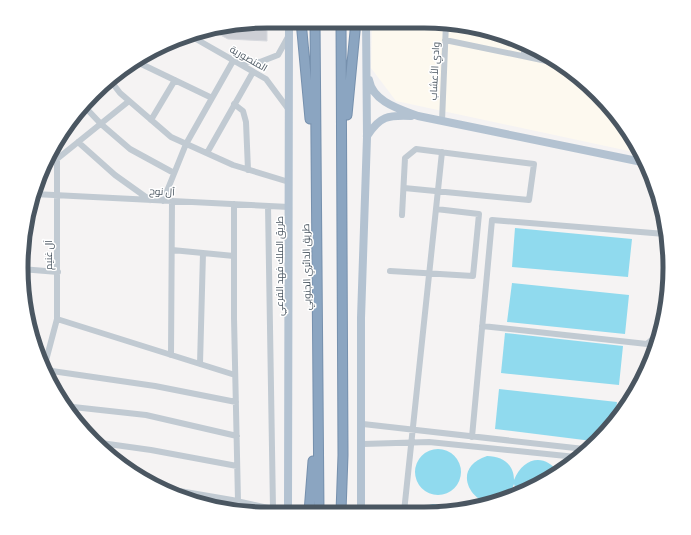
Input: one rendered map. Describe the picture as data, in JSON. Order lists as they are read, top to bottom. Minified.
{"streets":{"highway":["طريق الدائري الجنوبي"],"main road":["طريق الملك فهد الفرعي"],"street":["المنصورية","وادي الأعشاب","آل نوح","آل غنيم"]},"crossings":[["المنصورية","طريق الملك فهد الفرعي"],["آل نوح","آل غنيم"],["آل نوح","طريق الملك فهد الفرعي"]]}
